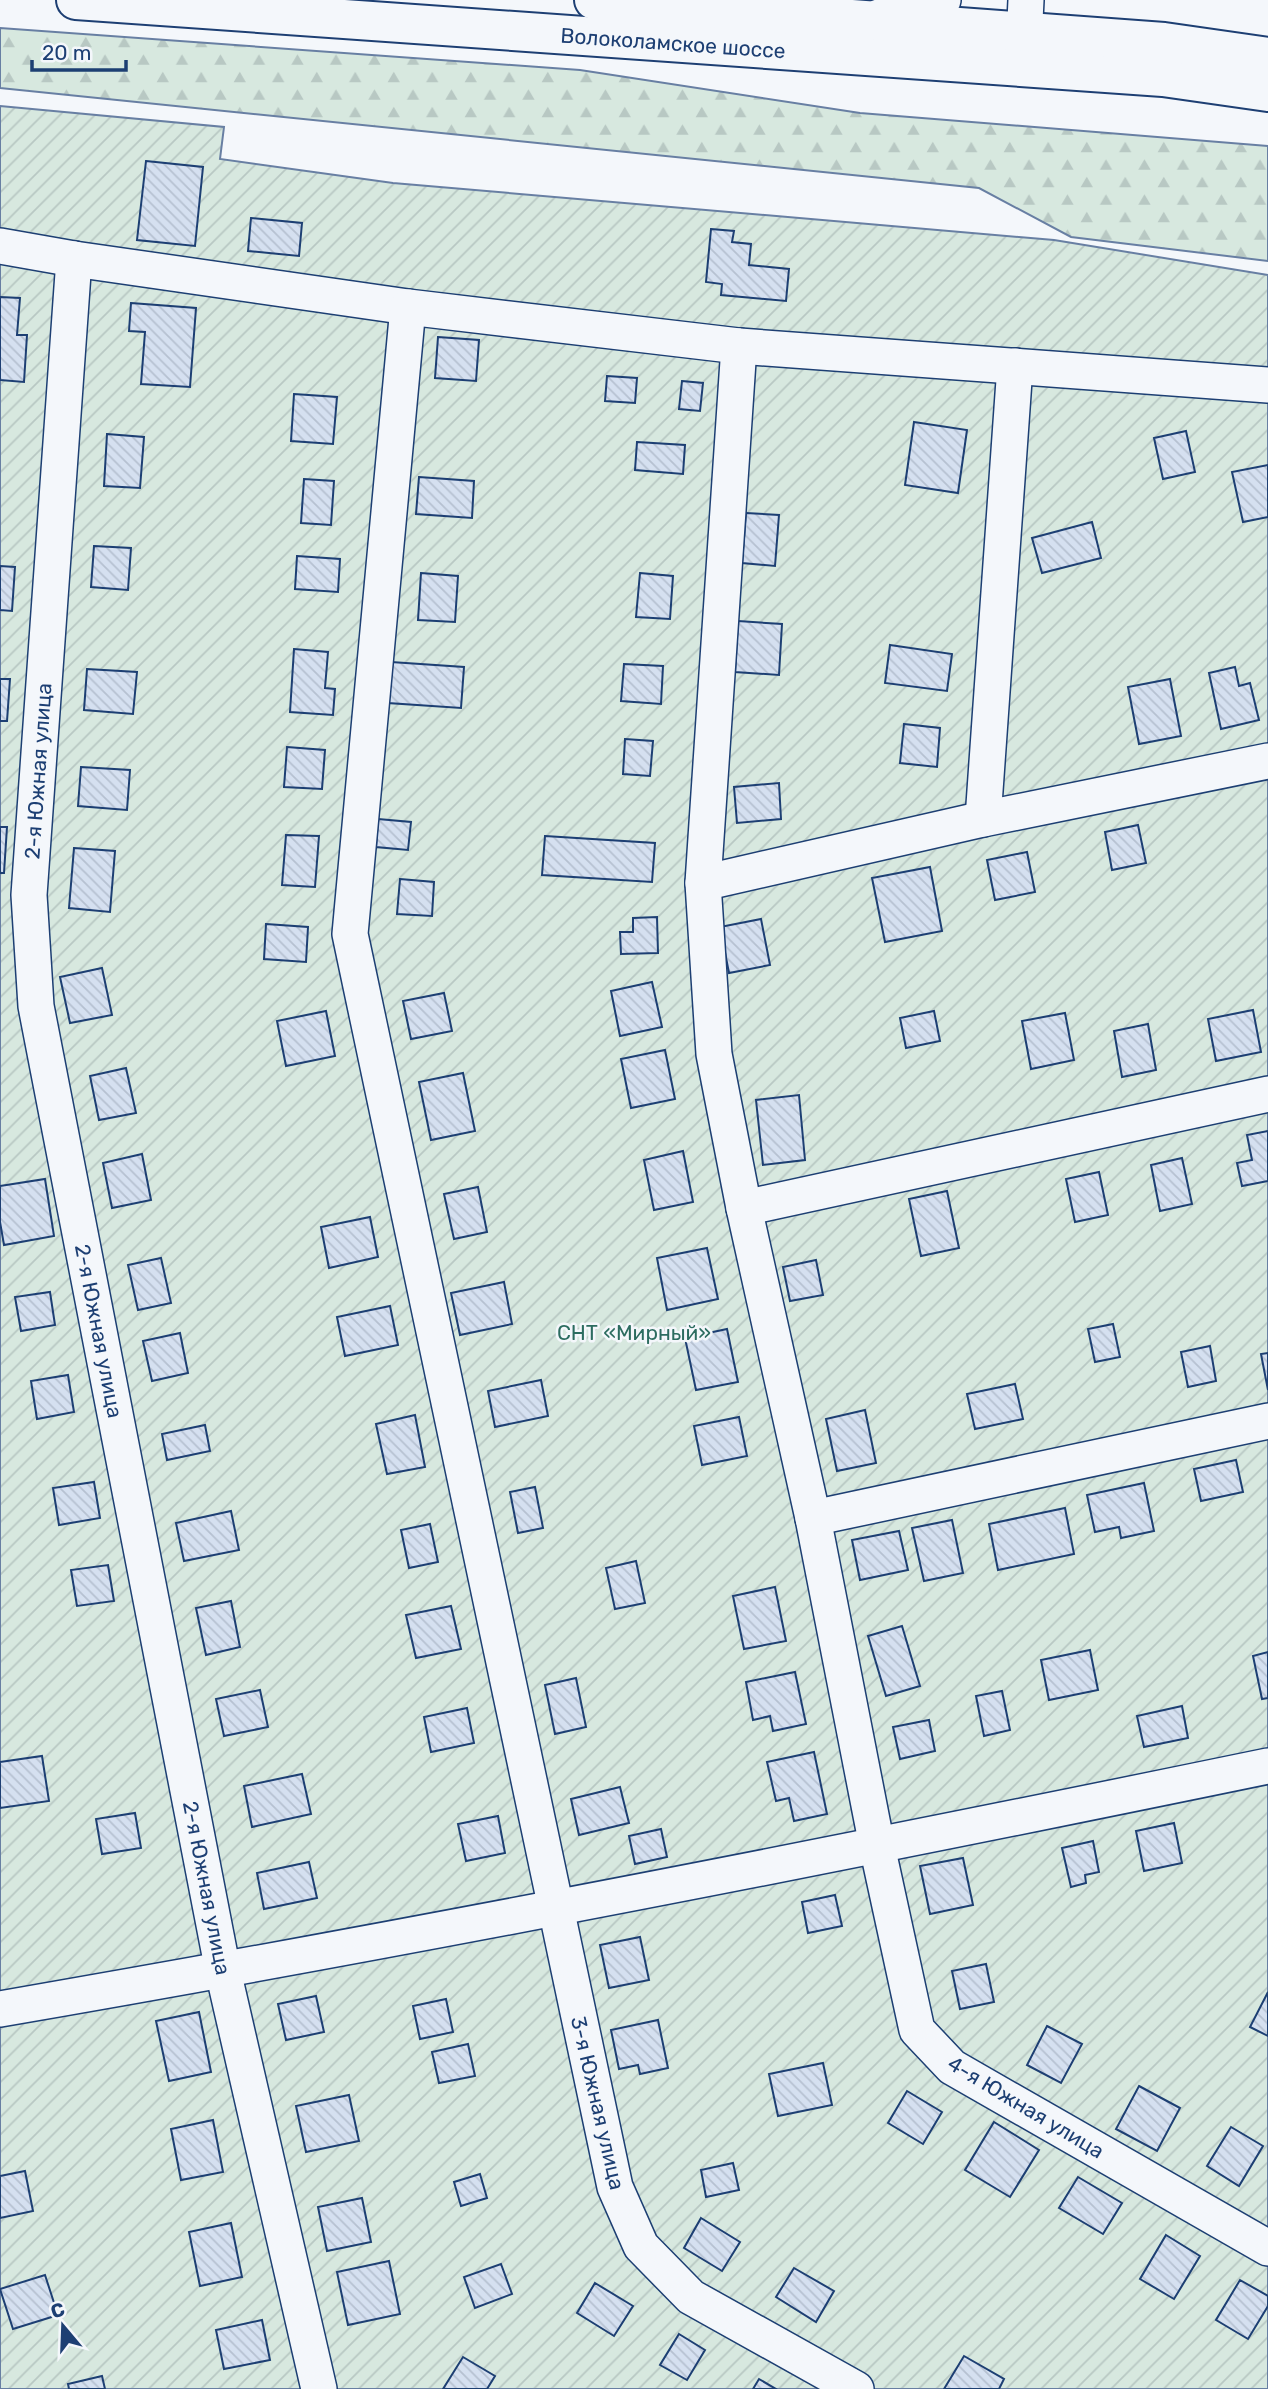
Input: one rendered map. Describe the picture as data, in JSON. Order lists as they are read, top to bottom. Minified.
{"streets":{"main road":["Волоколамское шоссе"],"street":["2-я Южная улица","3-я Южная улица","4-я Южная улица"]},"parks":["СНТ «Мирный»"],"scale_bar":"20 m","north":"top"}
